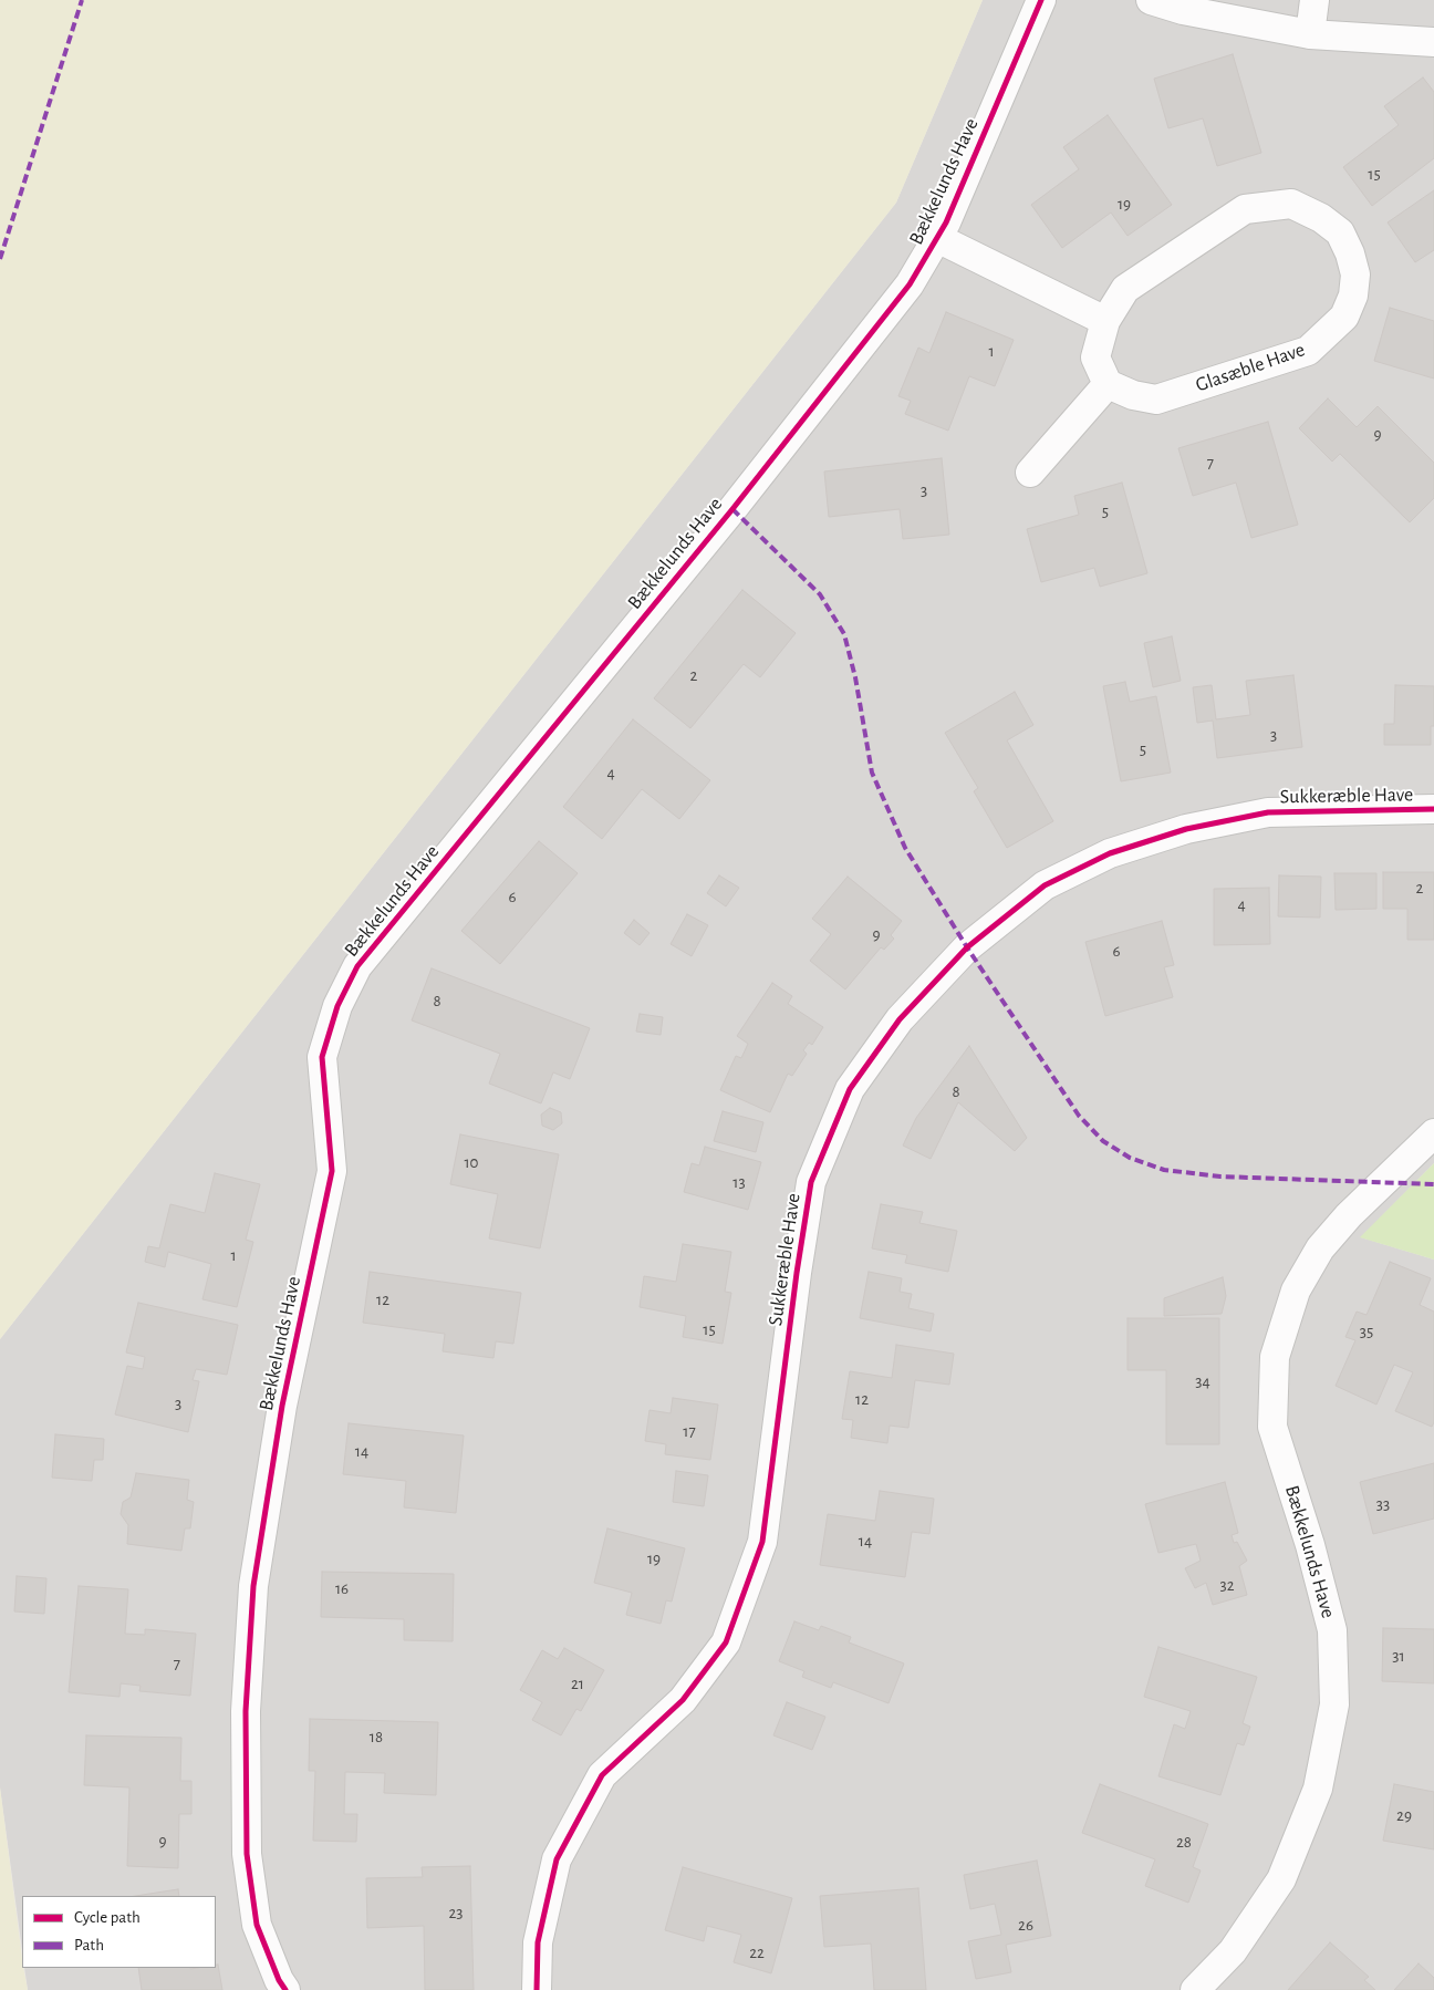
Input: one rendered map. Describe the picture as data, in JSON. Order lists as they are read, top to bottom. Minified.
{"streets":{"street":["Bækkelunds Have","Glasæble Have","Sukkeræble Have"]},"house_numbers":["15","19","1","9","7","3","5","2","3","5","4","2","6","4","9","6","8","8","10","13","1","12","15","35","34","12","3","17","14","33","14","19","32","16","31","7","21","18","29","9","28","23","26","22"],"legend":["Cycle path","Path"]}
